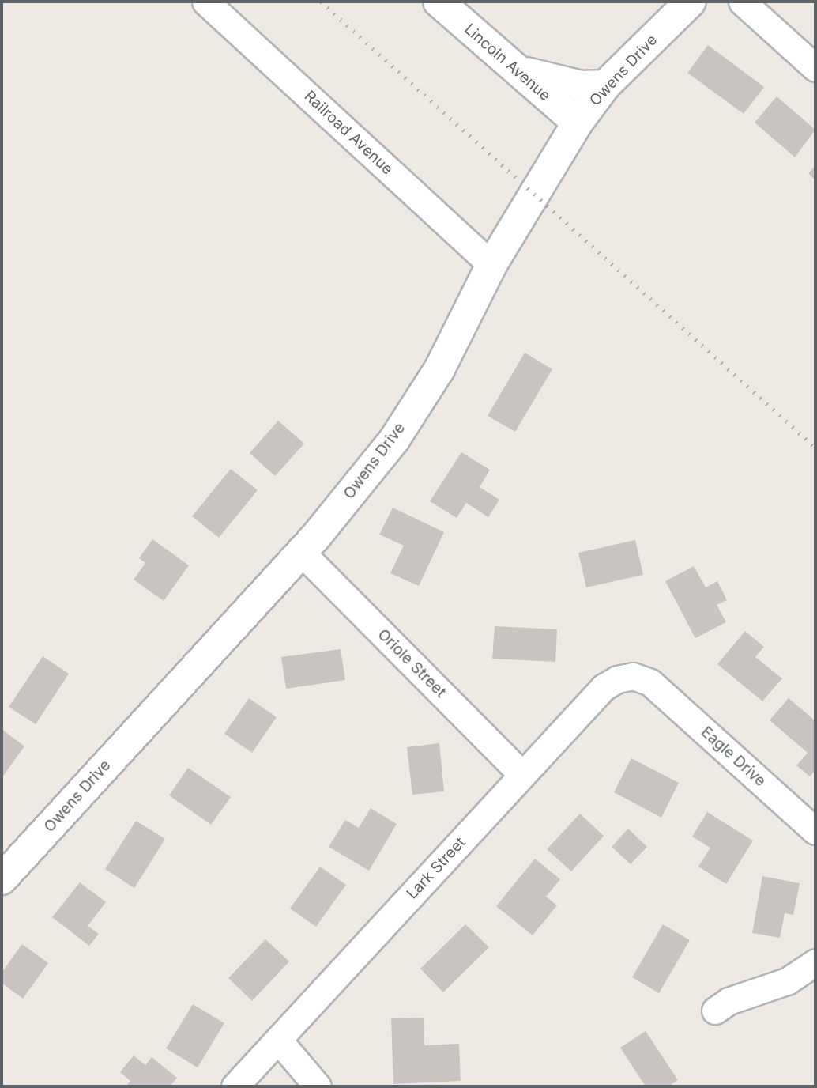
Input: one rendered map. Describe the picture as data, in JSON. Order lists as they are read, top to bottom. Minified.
{"streets":{"street":["Lincoln Avenue","Owens Drive","Railroad Avenue","Oriole Street","Eagle Drive","Lark Street"]},"crossings":[["Lincoln Avenue","Owens Drive"],["Owens Drive","Railroad Avenue"],["Owens Drive","Oriole Street"],["Oriole Street","Lark Street"],["Eagle Drive","Lark Street"]]}
